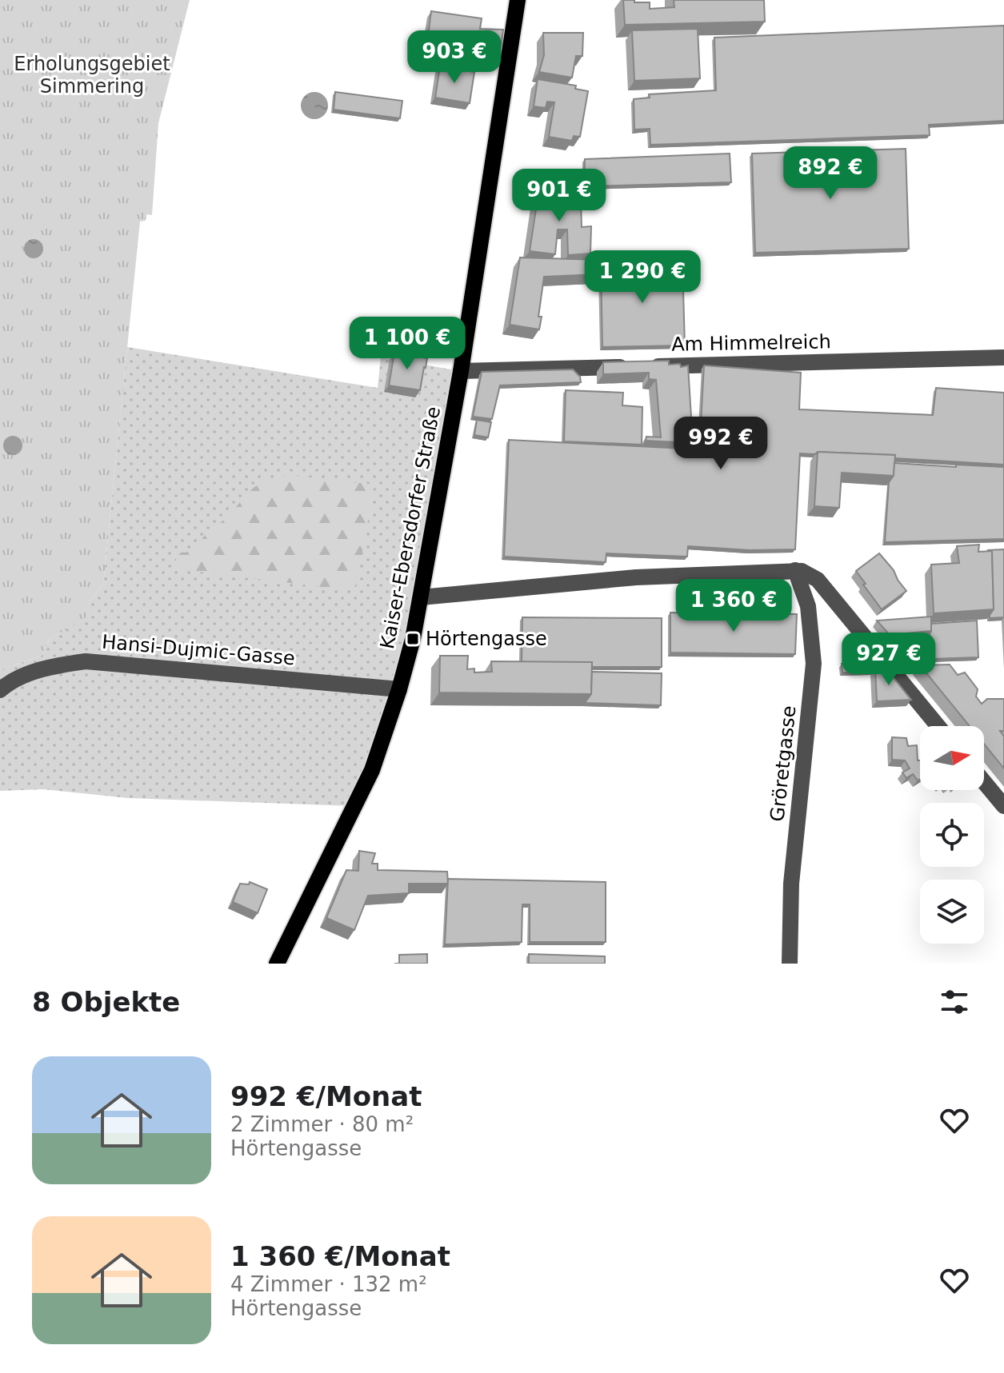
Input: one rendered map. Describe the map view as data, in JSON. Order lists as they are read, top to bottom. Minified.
{"streets":{"main road":["Kaiser-Ebersdorfer Straße"],"street":["Am Himmelreich","Hansi-Dujmic-Gasse","Gröretgasse"]},"crossings":[["Am Himmelreich","Kaiser-Ebersdorfer Straße"],["Kaiser-Ebersdorfer Straße","Hansi-Dujmic-Gasse"]],"parks":["Erholungsgebiet Simmering"],"places":{"transit":["Hörtengasse"]},"north":"right","page":{"price":["903 €","892 €","901 €","1 290 €","1 100 €","992 €","1 360 €","927 €"],"heading":"8 Objekte","list":[{"name":"992 €/Monat","note":"2 Zimmer · 80 m² · Hörtengasse"},{"name":"1 360 €/Monat","note":"4 Zimmer · 132 m² · Hörtengasse"}]}}
